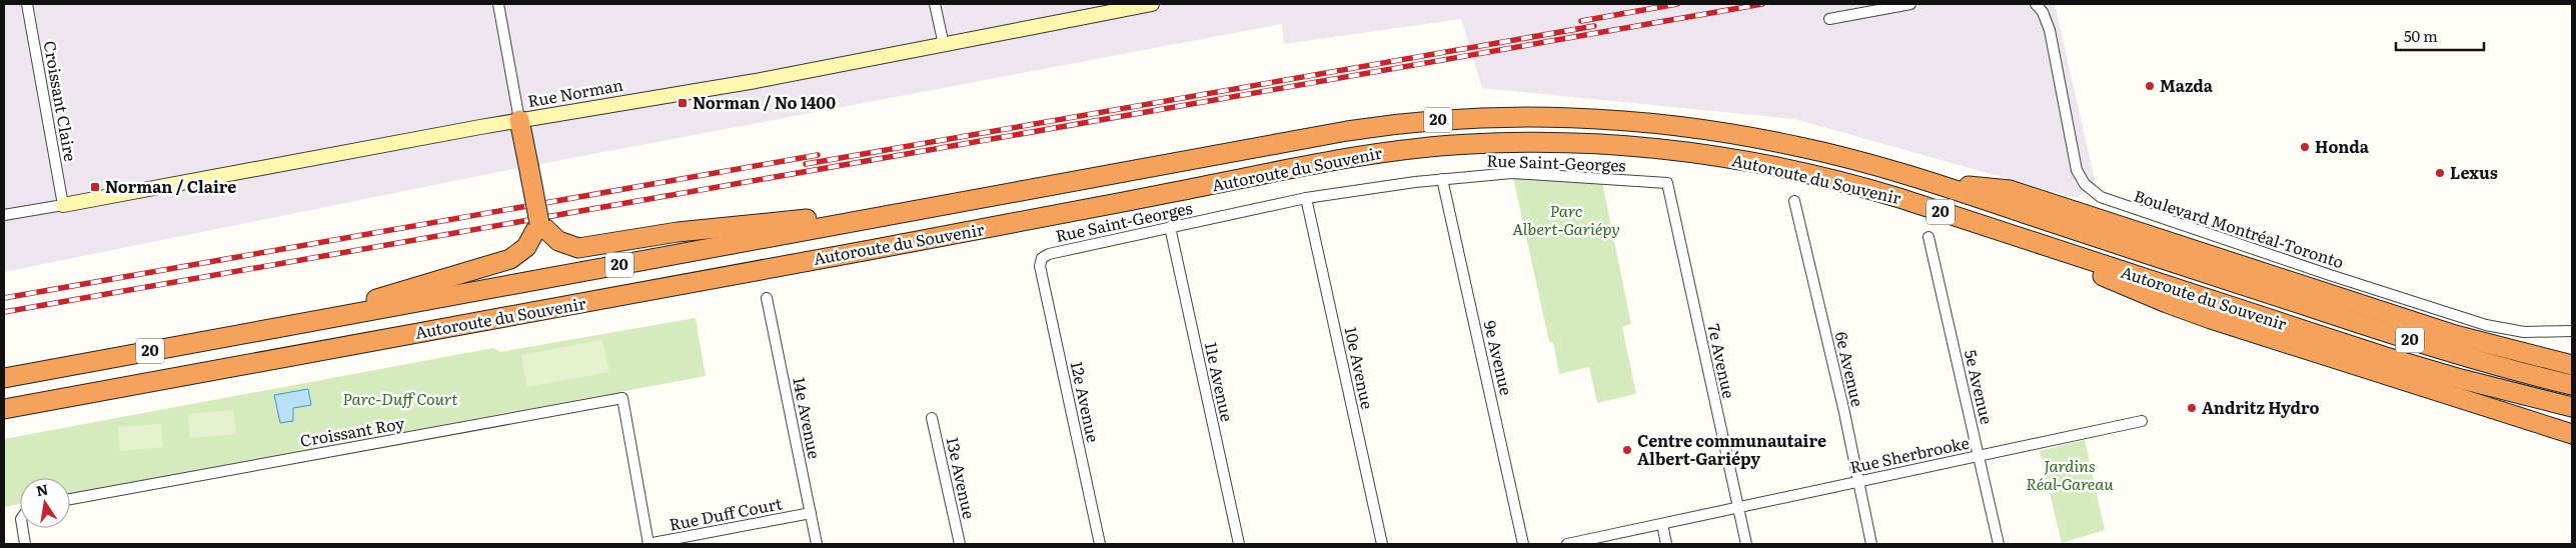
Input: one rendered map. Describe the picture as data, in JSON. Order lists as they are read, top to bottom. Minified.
{"streets":{"highway":["20","Autoroute du Souvenir"],"street":["Rue Norman","Croissant Claire","Rue Saint-Georges","Boulevard Montréal-Toronto","9e Avenue","7e Avenue","10e Avenue","6e Avenue","11e Avenue","5e Avenue","12e Avenue","14e Avenue","Croissant Roy","Rue Sherbrooke","13e Avenue","Rue Duff Court"]},"crossings":[["Rue Norman","Croissant Claire"],["Rue Saint-Georges","9e Avenue"],["Rue Saint-Georges","7e Avenue"],["Rue Saint-Georges","10e Avenue"],["Rue Saint-Georges","11e Avenue"],["Rue Saint-Georges","12e Avenue"],["7e Avenue","Rue Sherbrooke"],["6e Avenue","Rue Sherbrooke"],["5e Avenue","Rue Sherbrooke"],["14e Avenue","Rue Duff Court"],["Croissant Roy","Rue Duff Court"]],"parks":["Parc Albert-Gariépy","Parc-Duff Court","Jardins Réal-Gareau"],"places":{"other":["Mazda","Honda","Lexus","Andritz Hydro","Centre communautaire Albert-Gariépy"],"transit":["Norman / No 1400","Norman / Claire"]},"scale_bar":"50 m","north":"top"}
